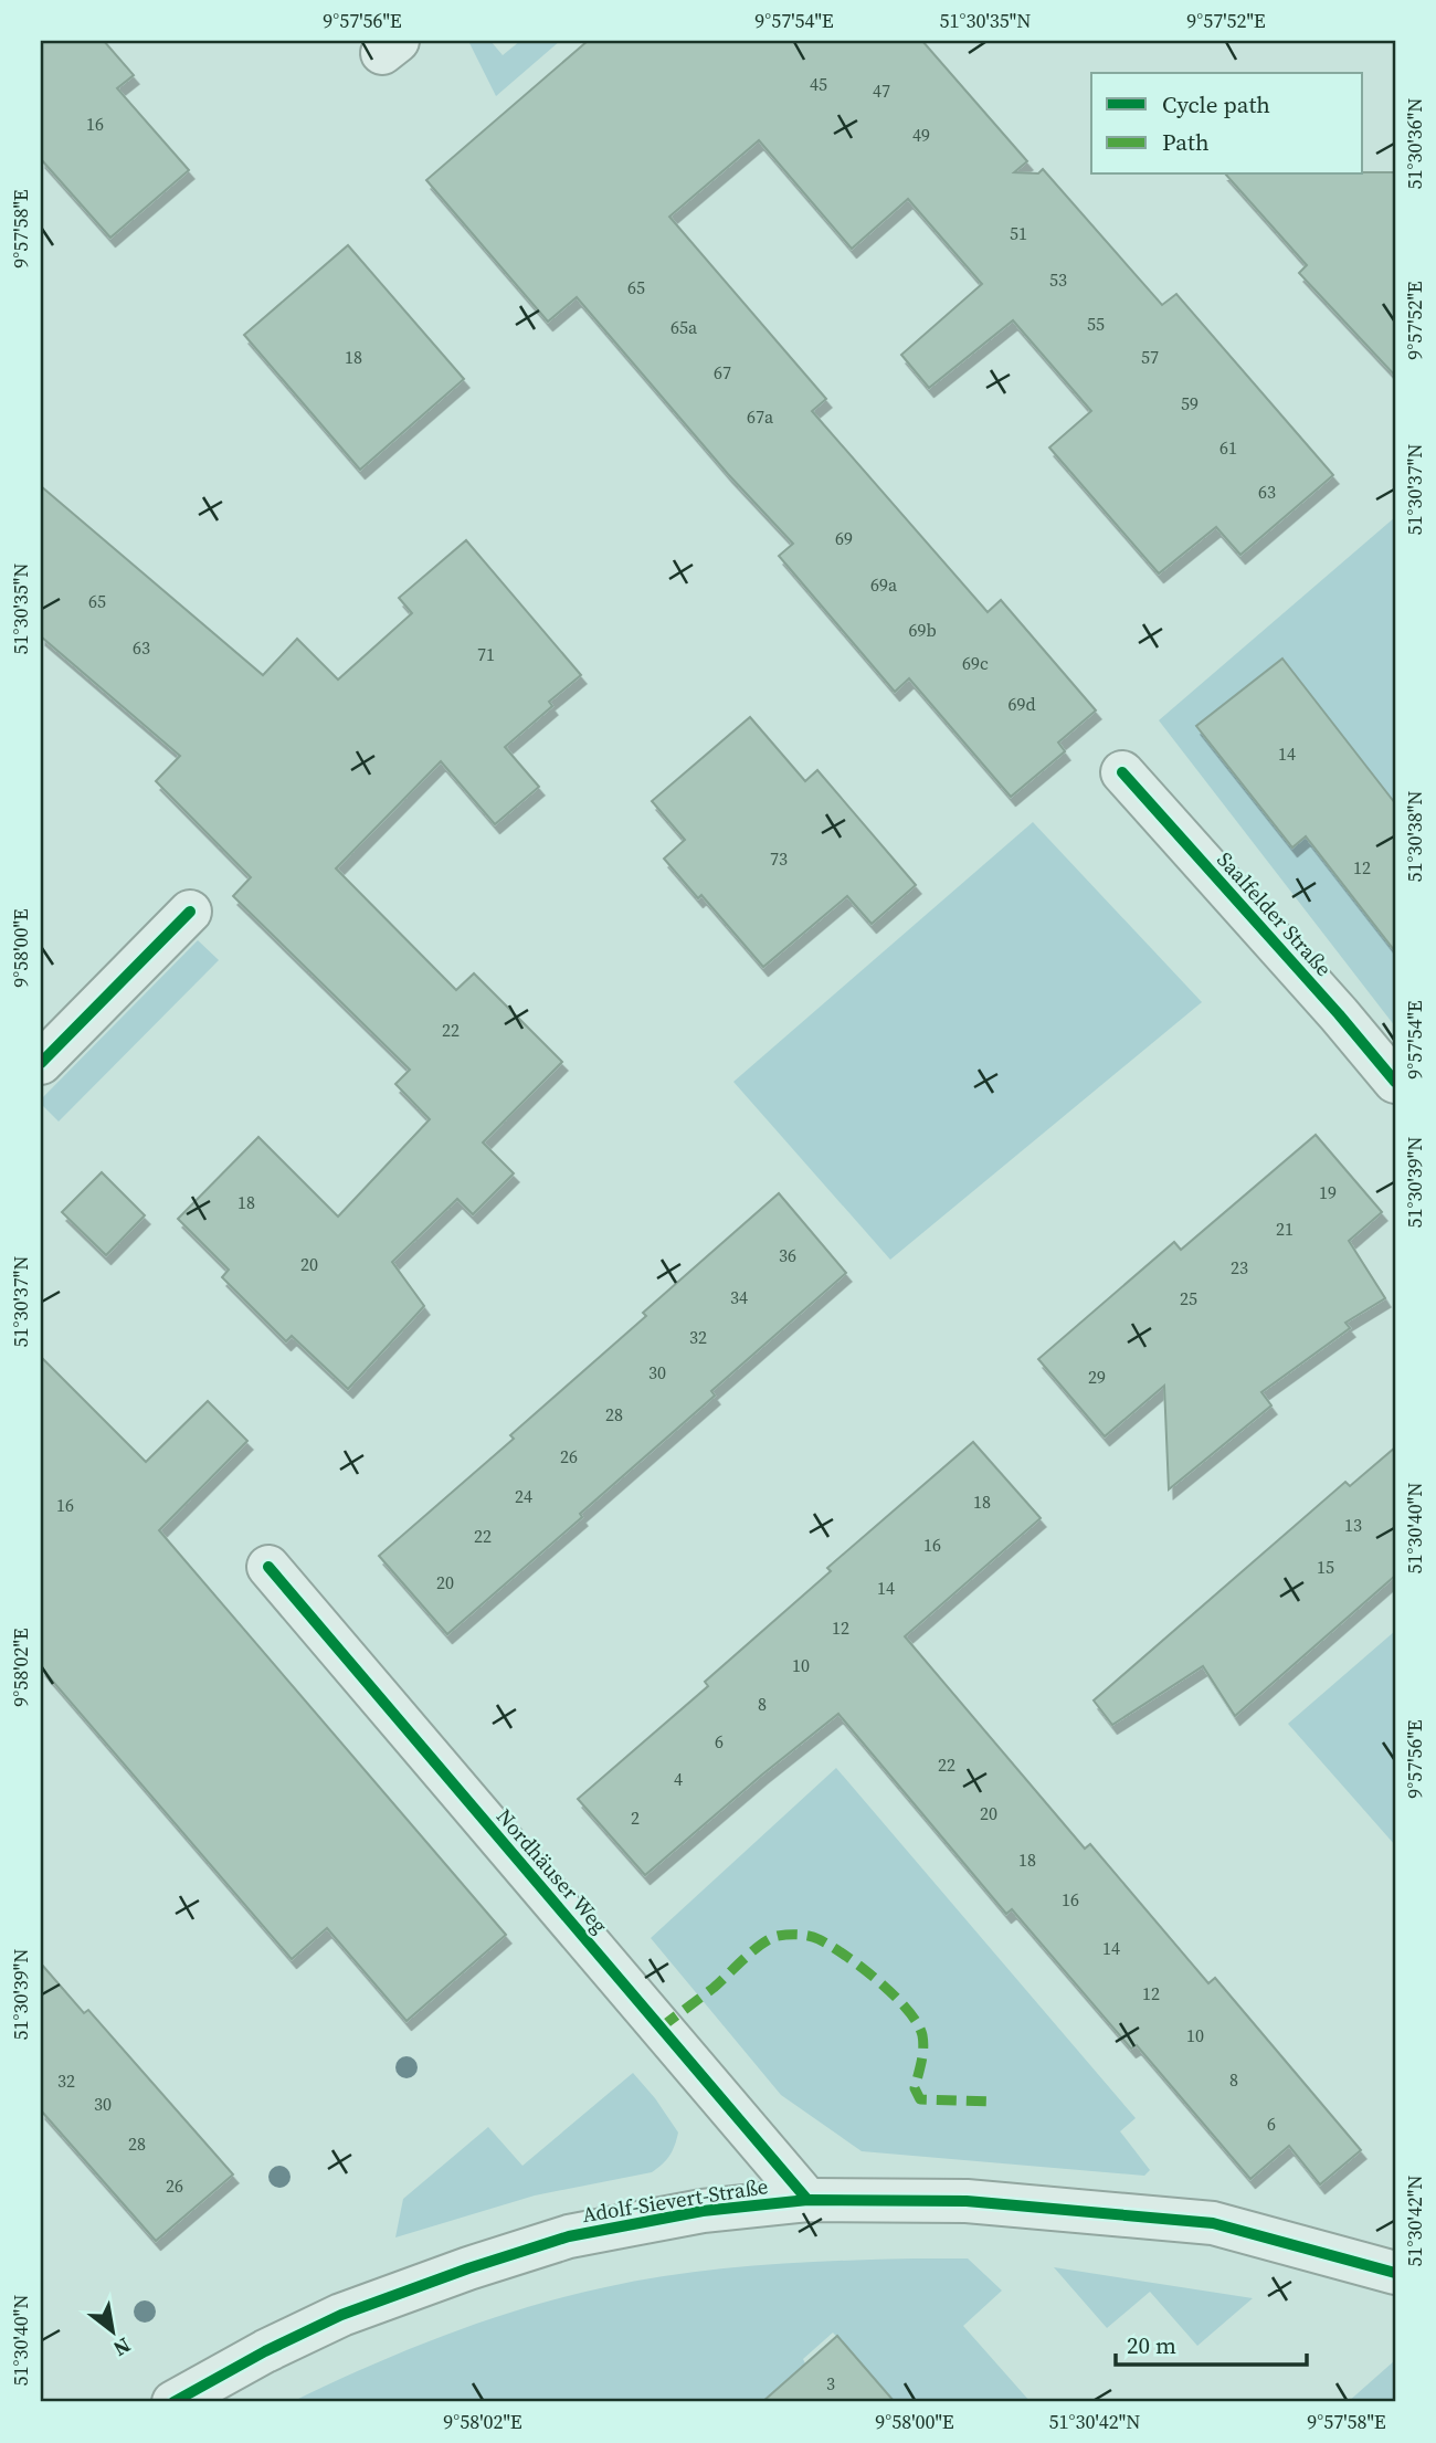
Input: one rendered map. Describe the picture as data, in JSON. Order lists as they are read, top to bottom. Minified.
{"streets":{"street":["Saalfelder Straße","Nordhäuser Weg","Adolf-Sievert-Straße"]},"crossings":[["Nordhäuser Weg","Adolf-Sievert-Straße"]],"house_numbers":["45","47","16","49","51","53","65","55","65a","18","57","67","59","67a","61","63","69","69a","65","69b","63","71","69c","69d","14","73","12","22","19","18","21","36","20","23","34","25","32","30","29","28","26","24","18","16","13","22","16","15","20","14","12","10","8","6","22","4","20","2","18","16","14","12","10","8","32","30","6","28","26","3"],"legend":["Cycle path","Path"],"scale_bar":"20 m","north":"bottom right","coordinates":["9°57'56\"E","9°57'54\"E","51°30'35\"N","9°57'52\"E","51°30'36\"N","9°57'58\"E","51°30'37\"N","51°30'38\"N","9°58'00\"E","51°30'39\"N","51°30'40\"N","9°58'02\"E","51°30'42\"N"]}
